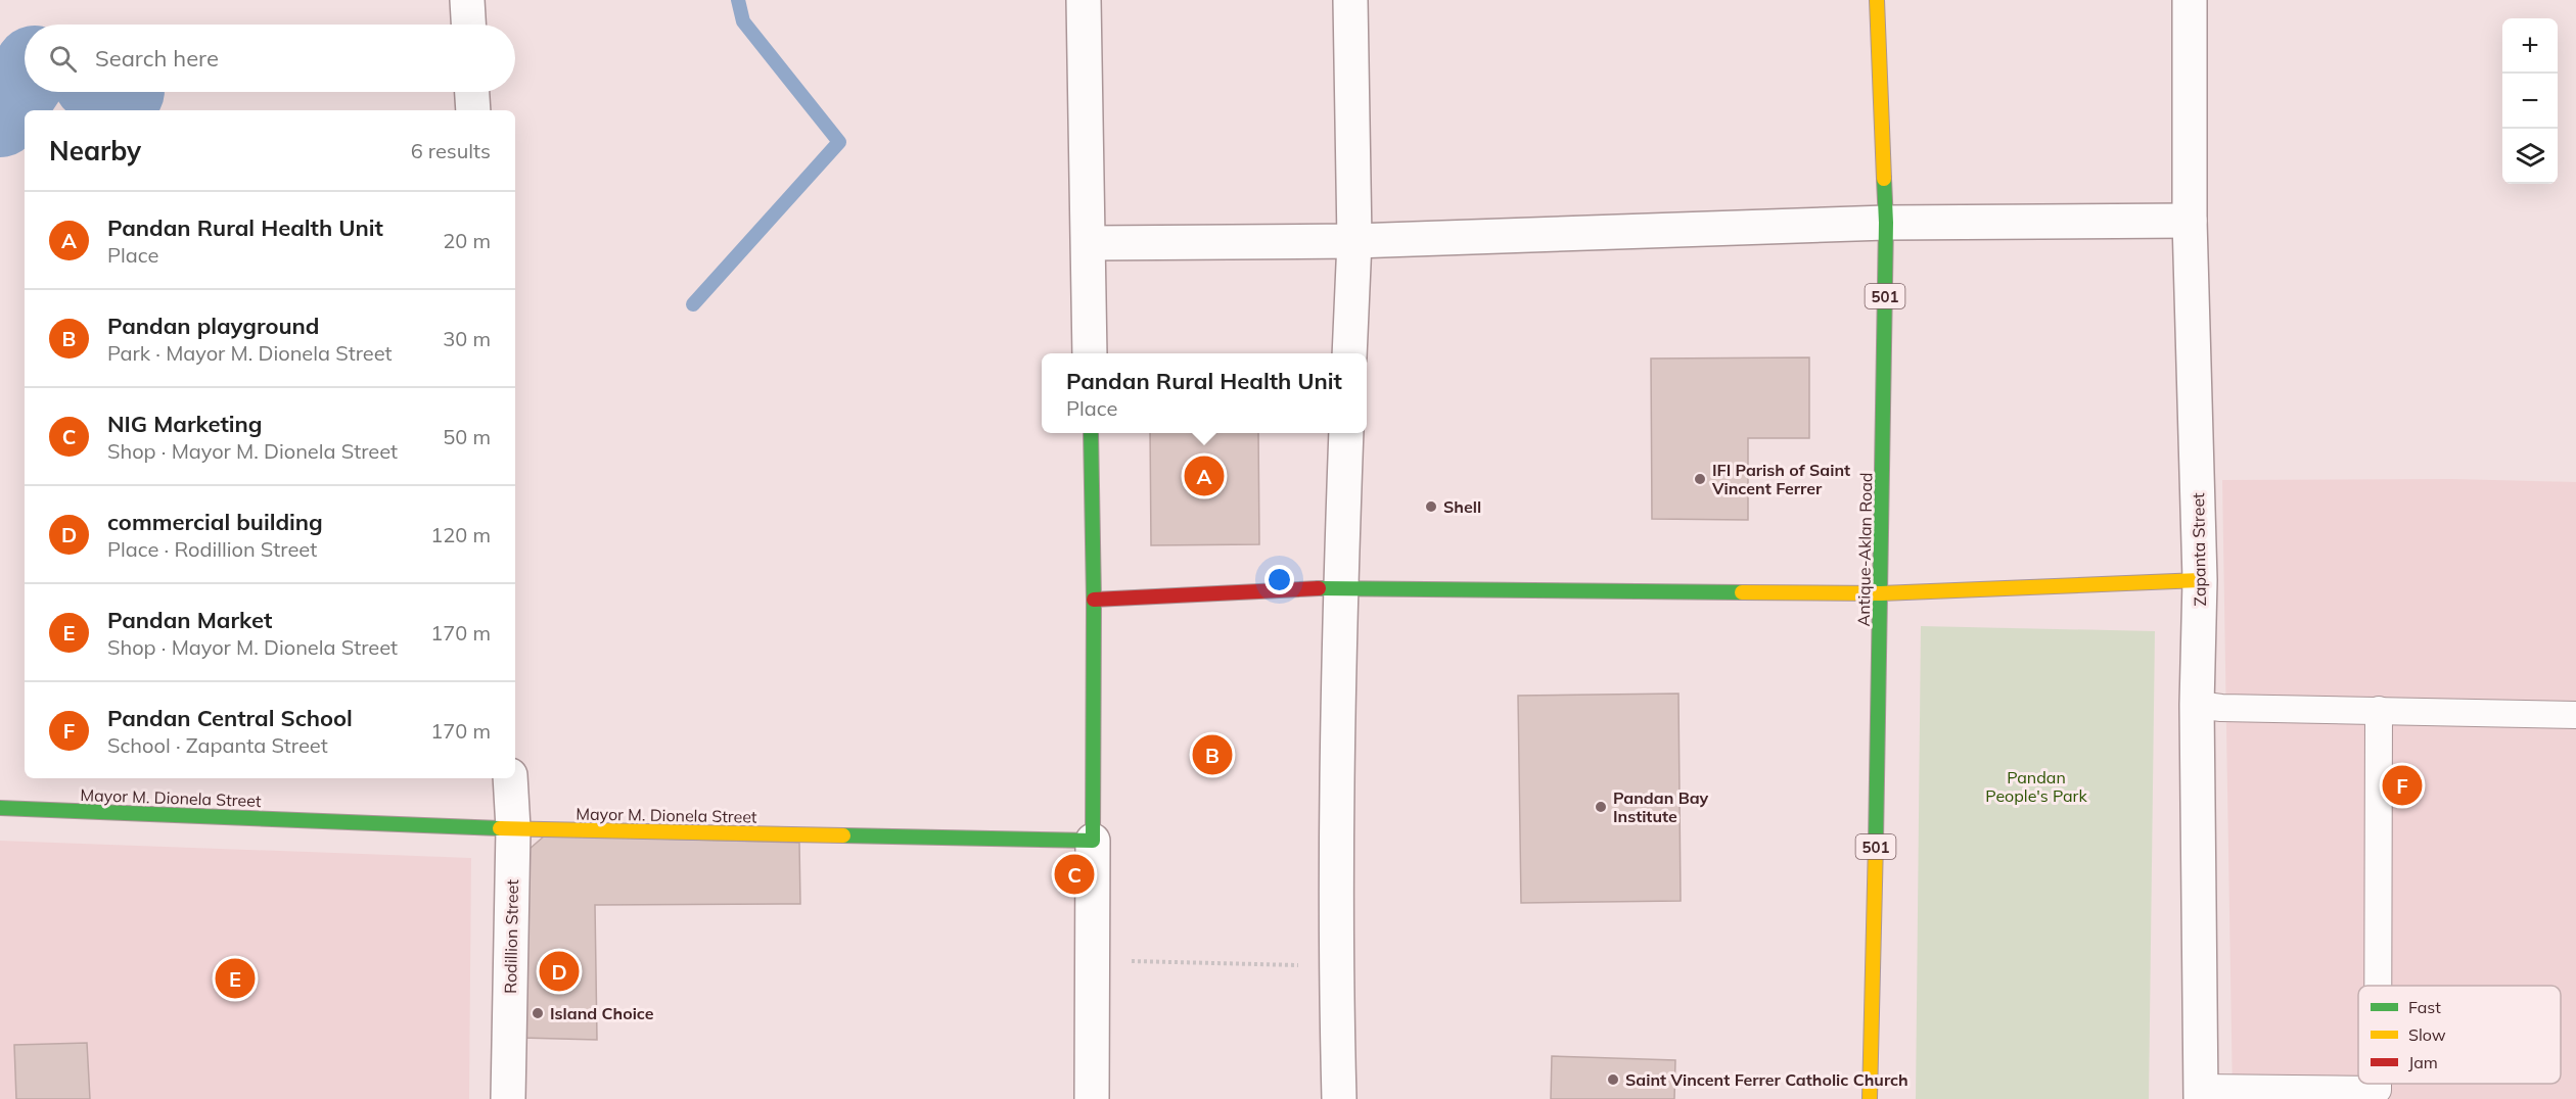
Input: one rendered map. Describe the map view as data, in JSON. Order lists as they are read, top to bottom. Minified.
{"streets":{"street":["501","Antique-Aklan Road","Zapanta Street","Mayor M. Dionela Street","Rodillion Street"]},"crossings":[["Mayor M. Dionela Street","Rodillion Street"]],"parks":["Pandan People's Park"],"places":["IFI Parish of Saint Vincent Ferrer","Shell","Pandan Bay Institute","Island Choice","Saint Vincent Ferrer Catholic Church"],"legend":["Fast","Slow","Jam"],"page":{"map_buttons":["+","−"],"search":"Search here","heading":["Nearby","6 results"],"list":[{"mark":"A","name":"Pandan Rural Health Unit","note":"Place","value":"20 m"},{"mark":"B","name":"Pandan playground","note":"Park · Mayor M. Dionela Street","value":"30 m"},{"mark":"C","name":"NIG Marketing","note":"Shop · Mayor M. Dionela Street","value":"50 m"},{"mark":"D","name":"commercial building","note":"Place · Rodillion Street","value":"120 m"},{"mark":"E","name":"Pandan Market","note":"Shop · Mayor M. Dionela Street","value":"170 m"},{"mark":"F","name":"Pandan Central School","note":"School · Zapanta Street","value":"170 m"}],"popup":["Pandan Rural Health Unit","Place"],"pins":["A","B","F","C","D","E"]}}
